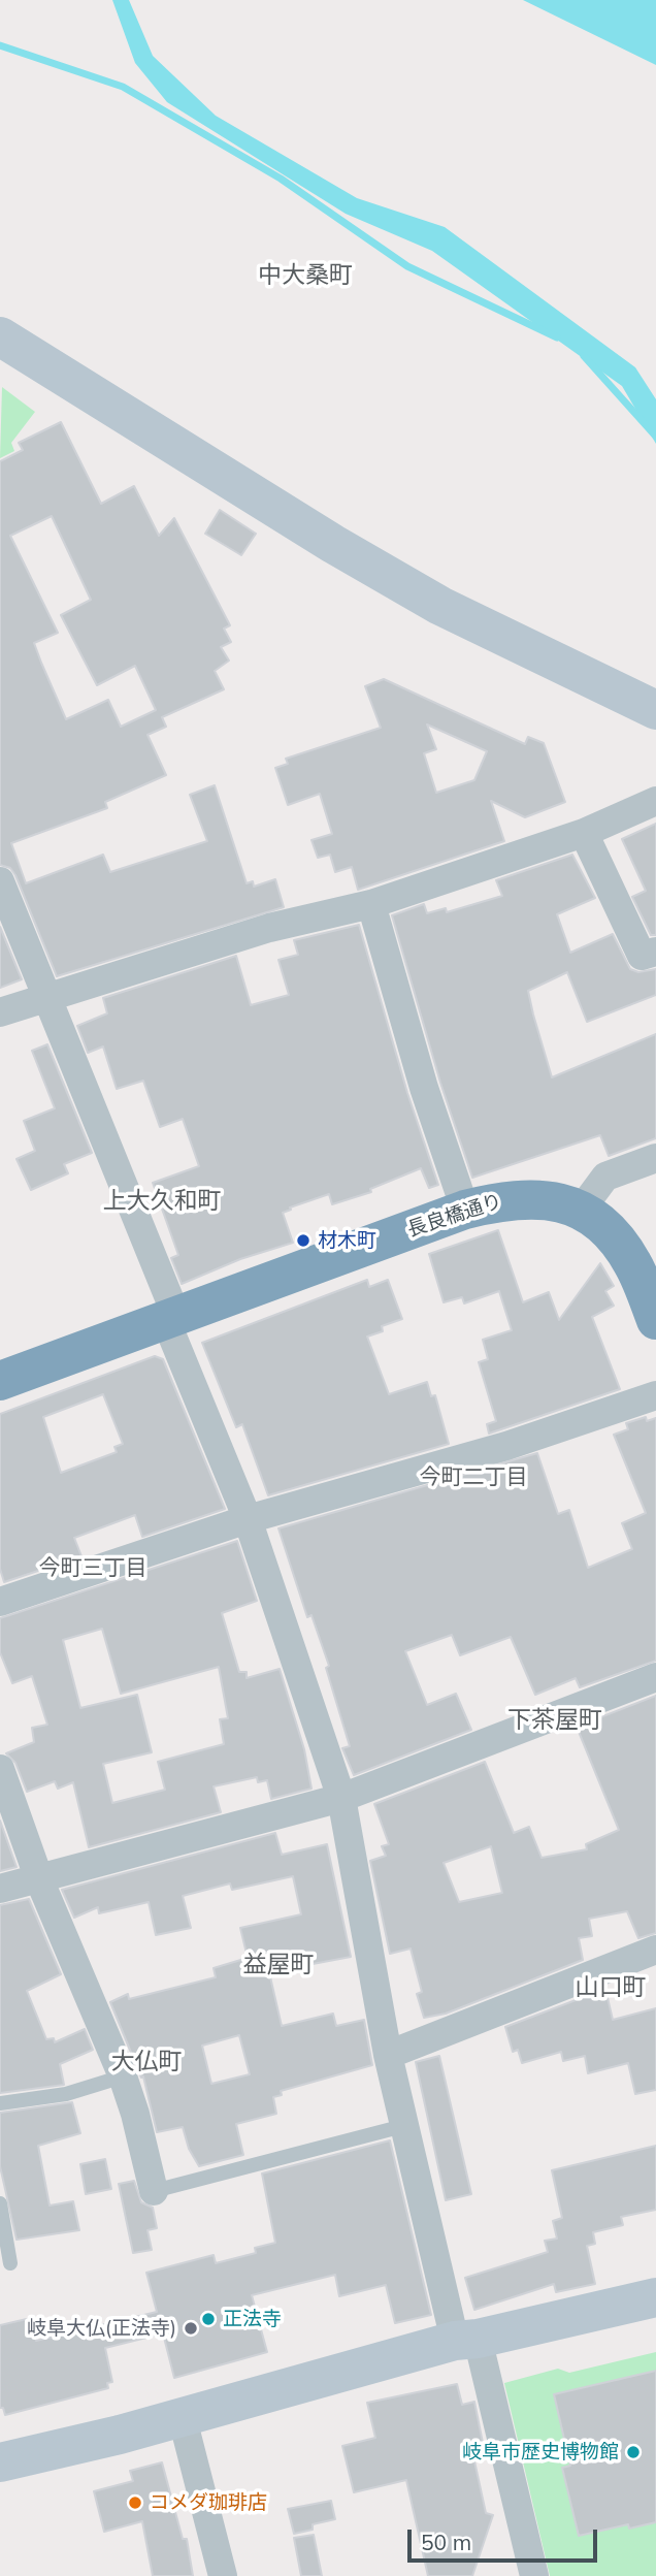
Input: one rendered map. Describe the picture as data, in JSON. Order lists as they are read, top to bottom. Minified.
{"streets":{"highway":["長良橋通り"]},"districts":["中大桑町","上大久和町","今町二丁目","今町三丁目","下茶屋町","益屋町","山口町","大仏町"],"places":["材木町","正法寺","岐阜大仏(正法寺)","岐阜市歴史博物館","コメダ珈琲店"],"scale_bar":"50 m"}
